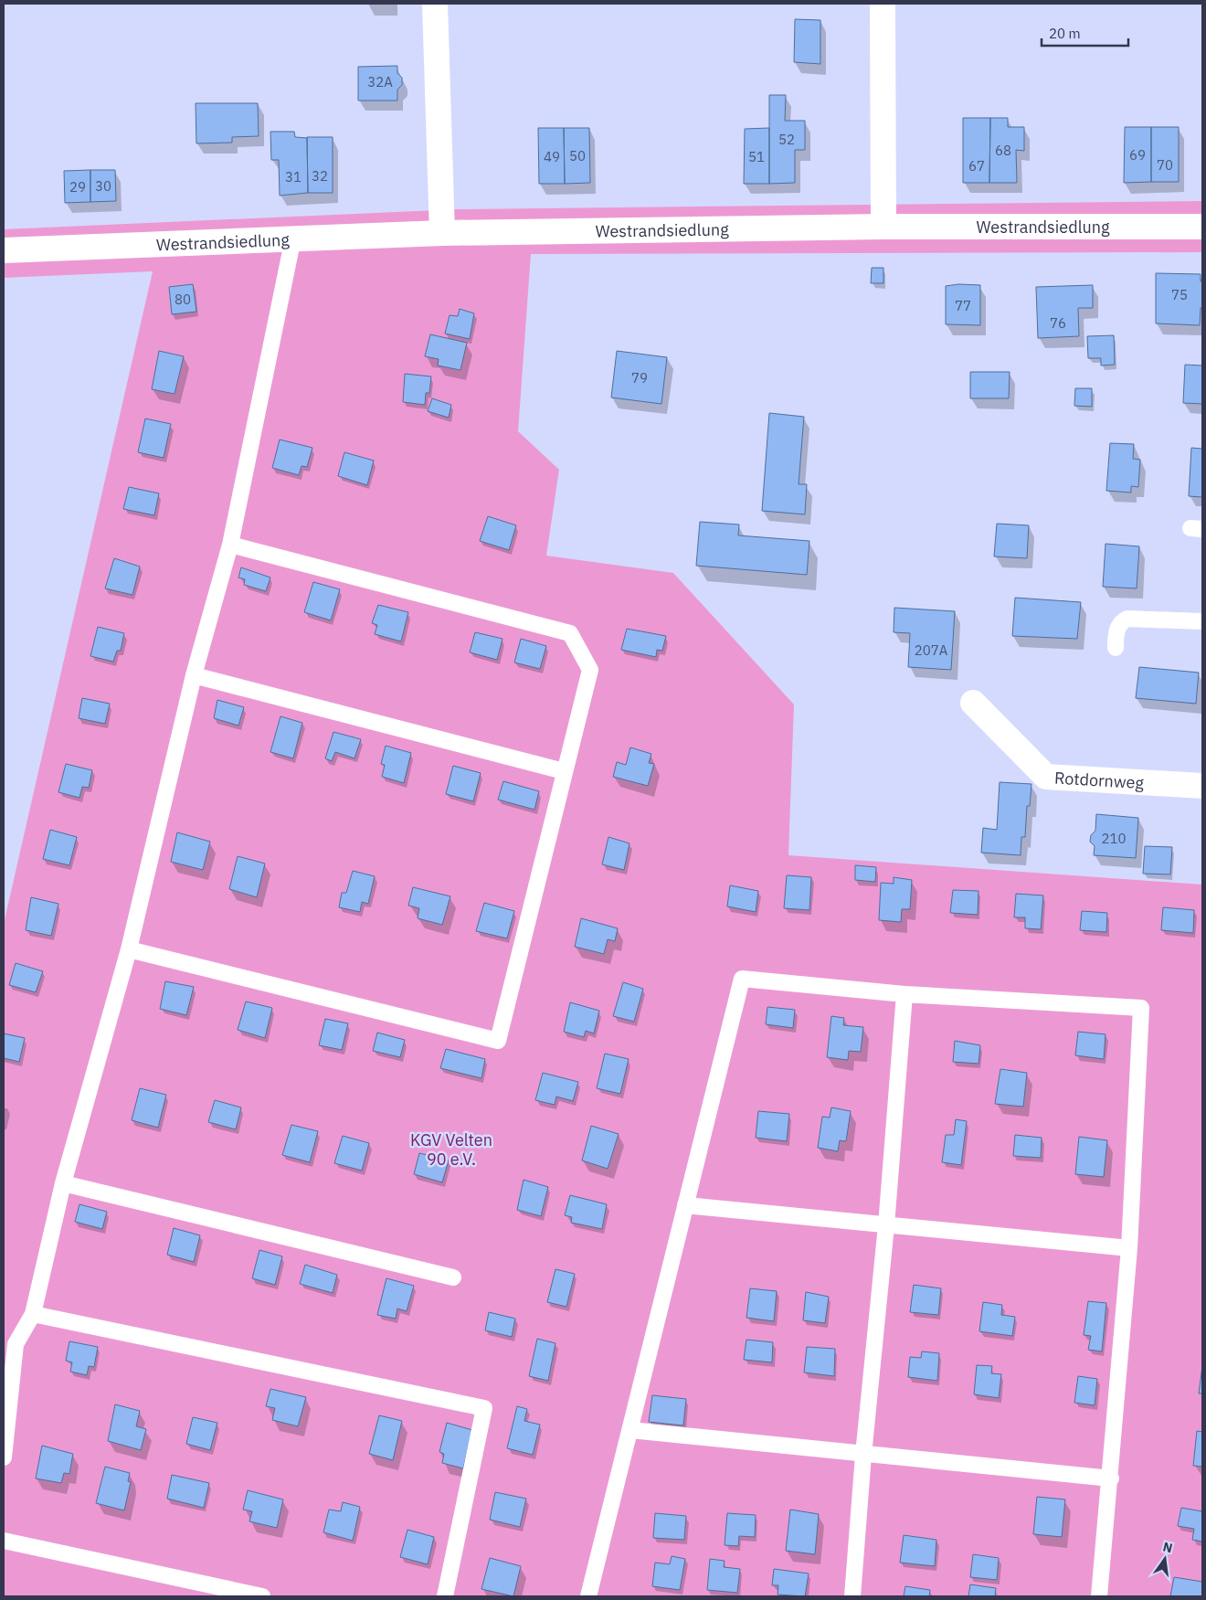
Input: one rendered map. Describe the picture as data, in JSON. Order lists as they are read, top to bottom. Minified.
{"streets":{"street":["Westrandsiedlung","Rotdornweg"]},"parks":["KGV Velten 90 e.V."],"house_numbers":["32A","52","68","69","50","49","51","70","67","32","31","30","29","75","80","77","76","79","207A","210"],"scale_bar":"20 m","north":"top"}
